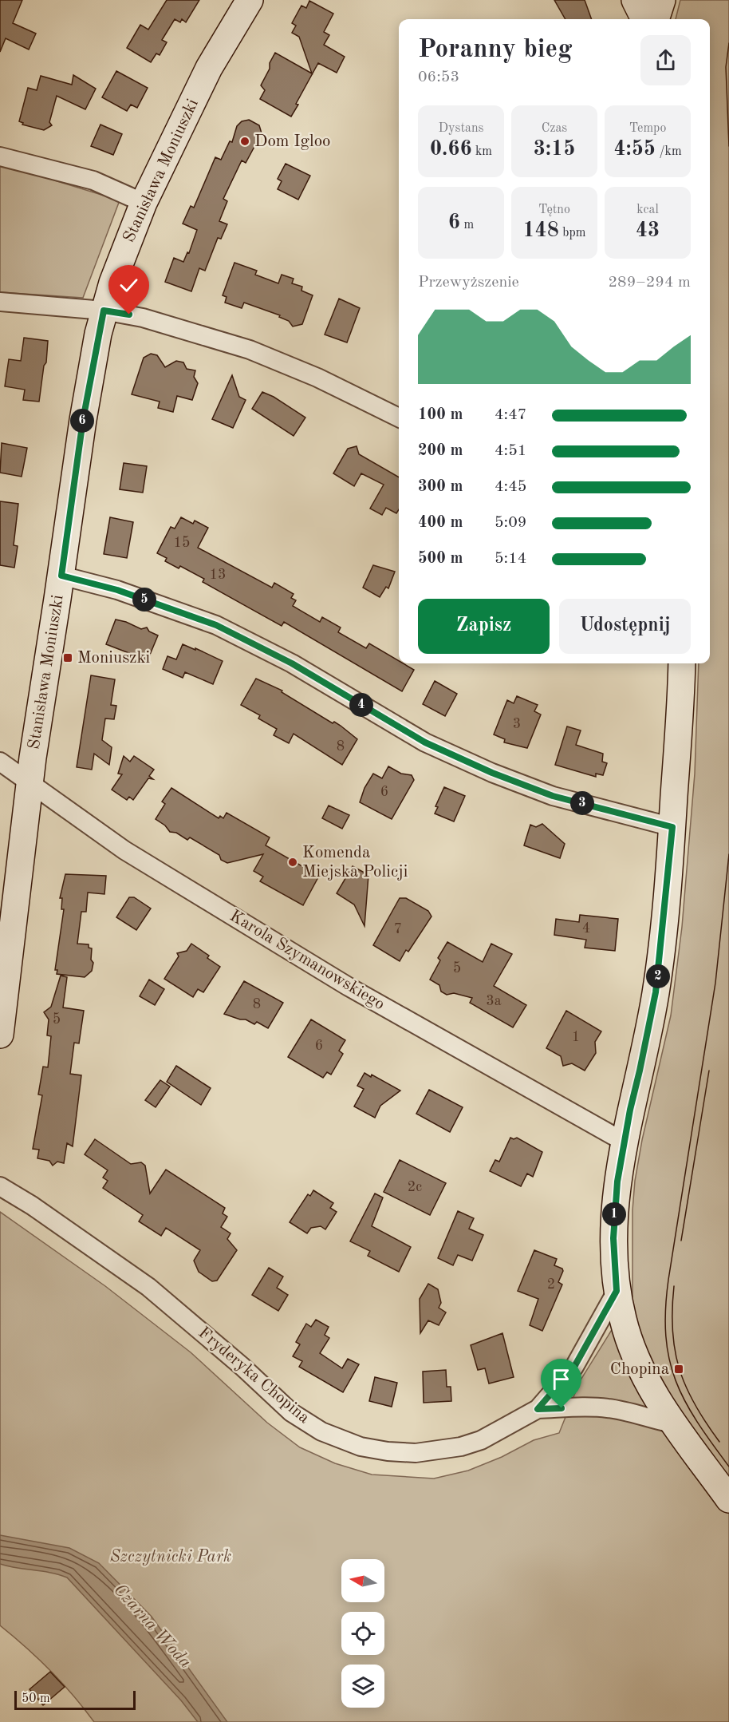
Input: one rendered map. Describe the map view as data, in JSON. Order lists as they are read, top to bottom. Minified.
{"streets":{"street":["Stanisława Moniuszki","Karola Szymanowskiego","Fryderyka Chopina"]},"crossings":[["Stanisława Moniuszki","Karola Szymanowskiego"]],"water":["Czarna Woda"],"parks":["Szczytnicki Park"],"places":{"other":["Dom Igloo","Komenda Miejska Policji"],"transit":["Moniuszki","Chopina"]},"house_numbers":["15","13","3","8","6","4","7","5","3a","8","5","1","6","2c","2"],"scale_bar":"50 m","north":"left","page":{"heading":["Poranny bieg","06:53"],"stats":[["Dystans","0.66 km"],["Czas","3:15"],["Tempo","4:55 /km"],["6 m"],["Tętno","148 bpm"],["kcal","43"]],"chart":["Przewyższenie","289–294 m"],"list":[{"name":"100 m","note":"4:47"},{"name":"200 m","note":"4:51"},{"name":"300 m","note":"4:45"},{"name":"400 m","note":"5:09"},{"name":"500 m","note":"5:14"}],"pins":["6","5","4","3","2","1"],"buttons":["Zapisz","Udostępnij"],"scale":"50 m"}}
